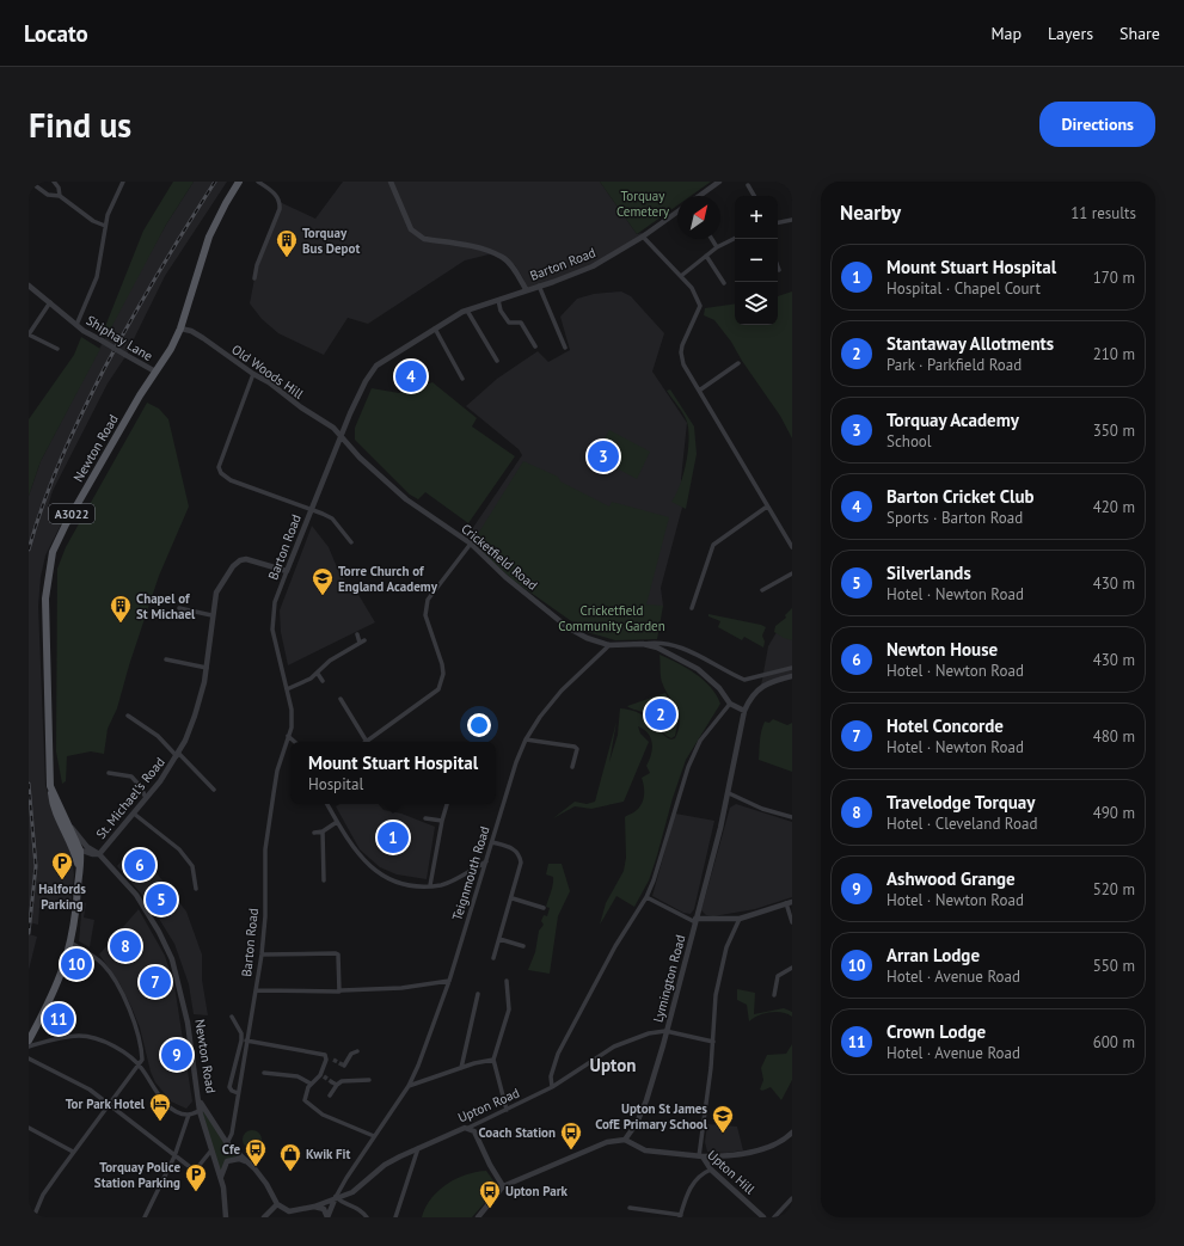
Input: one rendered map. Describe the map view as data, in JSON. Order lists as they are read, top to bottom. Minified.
{"streets":{"main road":["Newton Road","A3022"],"street":["Barton Road","Shiphay Lane","Old Woods Hill","Cricketfield Road","St. Michael's Road","Teignmouth Road","Lymington Road","Upton Road","Upton Hill"]},"crossings":[["Barton Road","Old Woods Hill"],["Barton Road","Newton Road"],["Barton Road","Cricketfield Road"],["Barton Road","St. Michael's Road"],["Shiphay Lane","Newton Road"],["Old Woods Hill","Newton Road"],["Old Woods Hill","A3022"],["Old Woods Hill","Cricketfield Road"],["Newton Road","A3022"],["Newton Road","St. Michael's Road"],["Newton Road","Upton Road"],["Cricketfield Road","Teignmouth Road"],["Teignmouth Road","Upton Road"],["Lymington Road","Upton Road"],["Lymington Road","Upton Hill"]],"districts":["Upton"],"parks":["Torquay Cemetery","Cricketfield Community Garden"],"places":{"building":["Torquay Bus Depot","Chapel of St Michael"],"school or university":["Torre Church of England Academy","Upton St James CofE Primary School"],"parking":["Halfords Parking","Torquay Police Station Parking"],"hotel":["Tor Park Hotel"],"bus stop":["Coach Station","Cfe","Upton Park"],"shop":["Kwik Fit"]},"north":"top right","page":{"header":"Locato","nav":["Map","Layers","Share"],"buttons":"Directions","title":"Find us","heading":["Nearby","11 results"],"map_buttons":["+","−"],"list":[{"mark":"1","name":"Mount Stuart Hospital","note":"Hospital · Chapel Court","value":"170 m"},{"mark":"2","name":"Stantaway Allotments","note":"Park · Parkfield Road","value":"210 m"},{"mark":"3","name":"Torquay Academy","note":"School","value":"350 m"},{"mark":"4","name":"Barton Cricket Club","note":"Sports · Barton Road","value":"420 m"},{"mark":"5","name":"Silverlands","note":"Hotel · Newton Road","value":"430 m"},{"mark":"6","name":"Newton House","note":"Hotel · Newton Road","value":"430 m"},{"mark":"7","name":"Hotel Concorde","note":"Hotel · Newton Road","value":"480 m"},{"mark":"8","name":"Travelodge Torquay","note":"Hotel · Cleveland Road","value":"490 m"},{"mark":"9","name":"Ashwood Grange","note":"Hotel · Newton Road","value":"520 m"},{"mark":"10","name":"Arran Lodge","note":"Hotel · Avenue Road","value":"550 m"},{"mark":"11","name":"Crown Lodge","note":"Hotel · Avenue Road","value":"600 m"}],"pins":["4","3","2","1","6","5","8","10","7","11","9"],"popup":["Mount Stuart Hospital","Hospital"]}}
